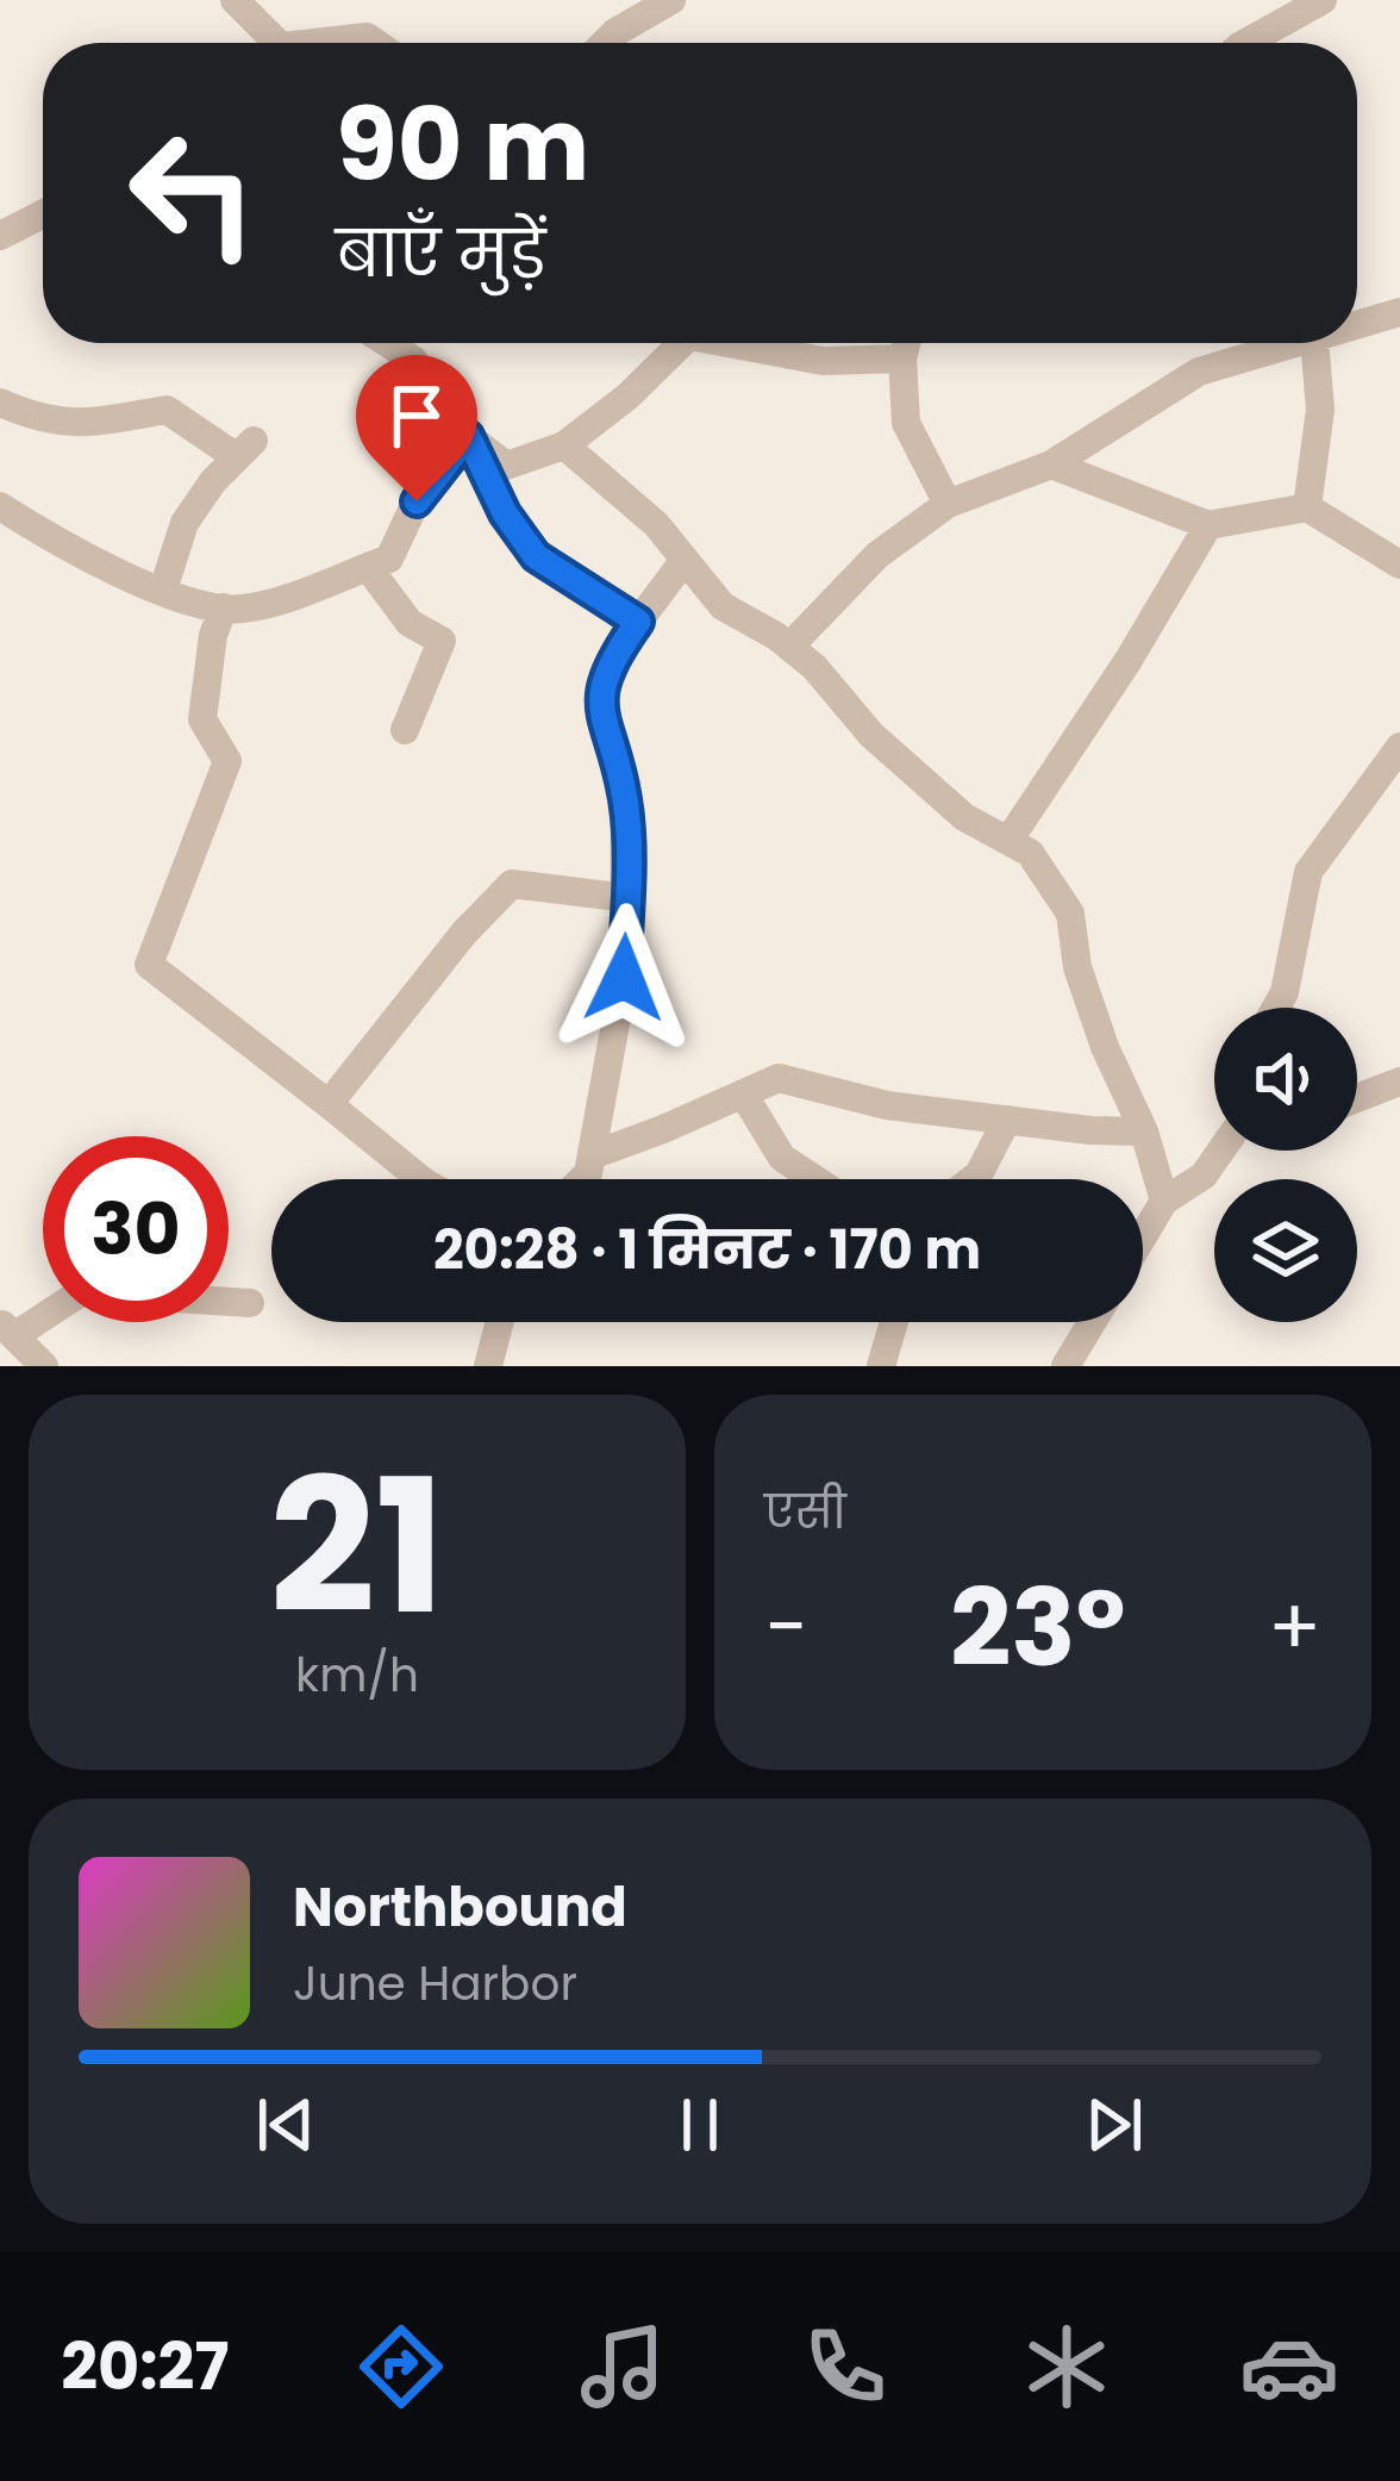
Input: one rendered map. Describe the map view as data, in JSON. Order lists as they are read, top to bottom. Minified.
{"page":{"turn":["90 m","बाएँ मुड़ें"],"limit":"30","trip":"20:28 · 1 मिनट · 170 m","tile":[["21","km/h"],"एसी"],"heat":["−","23°","+"],"song":["Northbound","June Harbor"],"tabs":"20:27"}}
